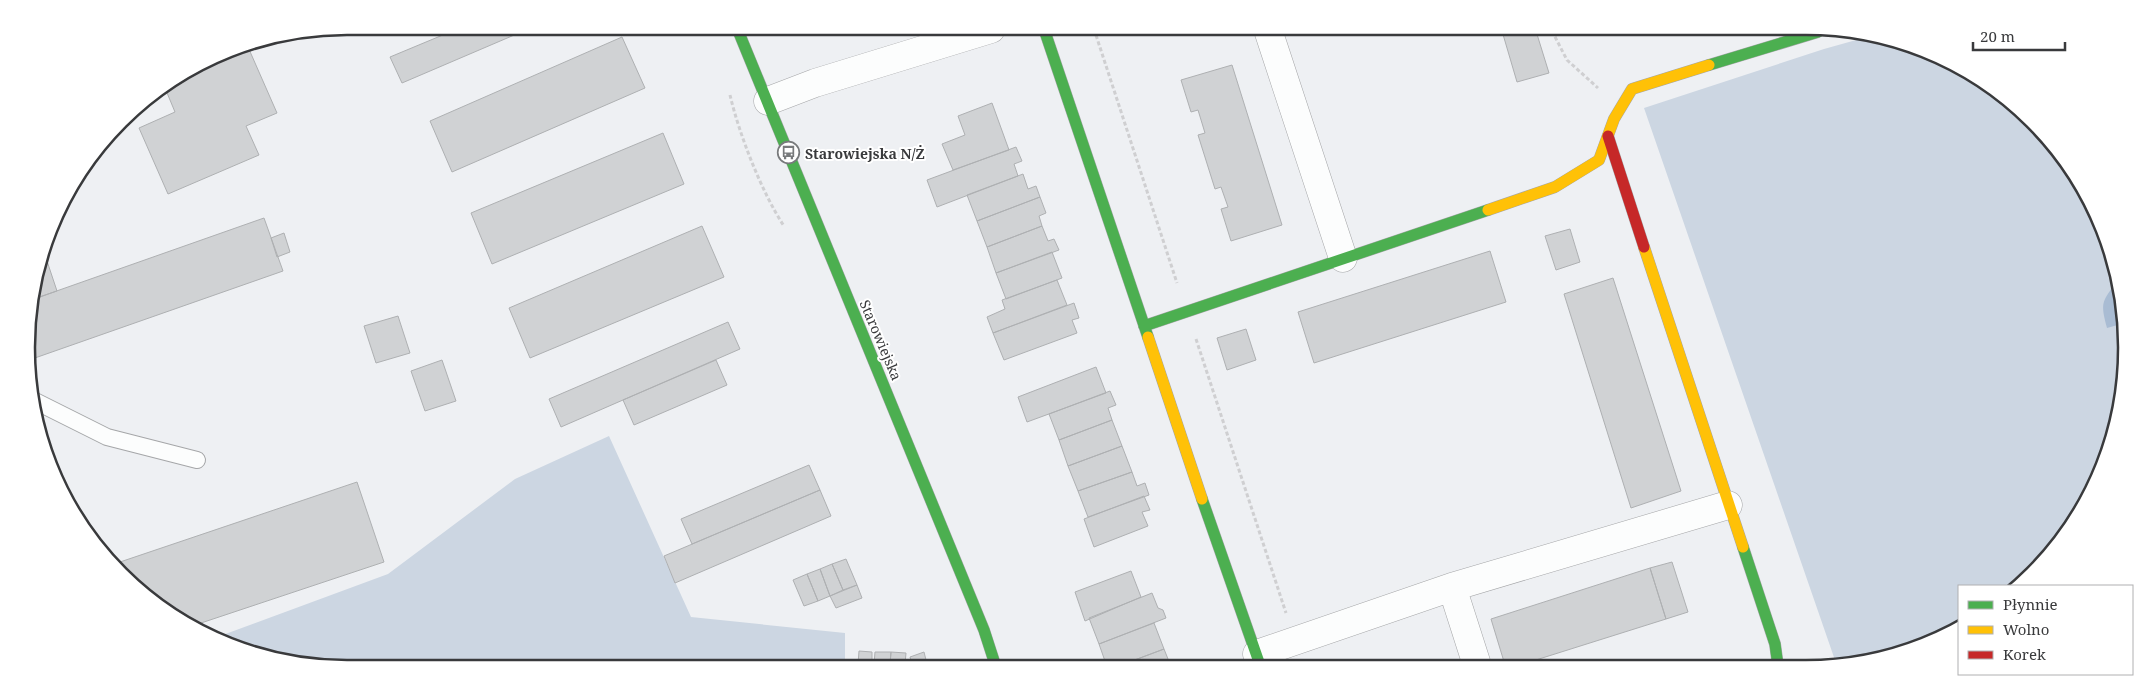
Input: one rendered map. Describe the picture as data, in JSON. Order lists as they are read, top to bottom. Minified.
{"streets":{"street":["Starowiejska"]},"places":{"bus stop":["Starowiejska N/Ż"]},"legend":["Płynnie","Wolno","Korek"],"scale_bar":"20 m"}
